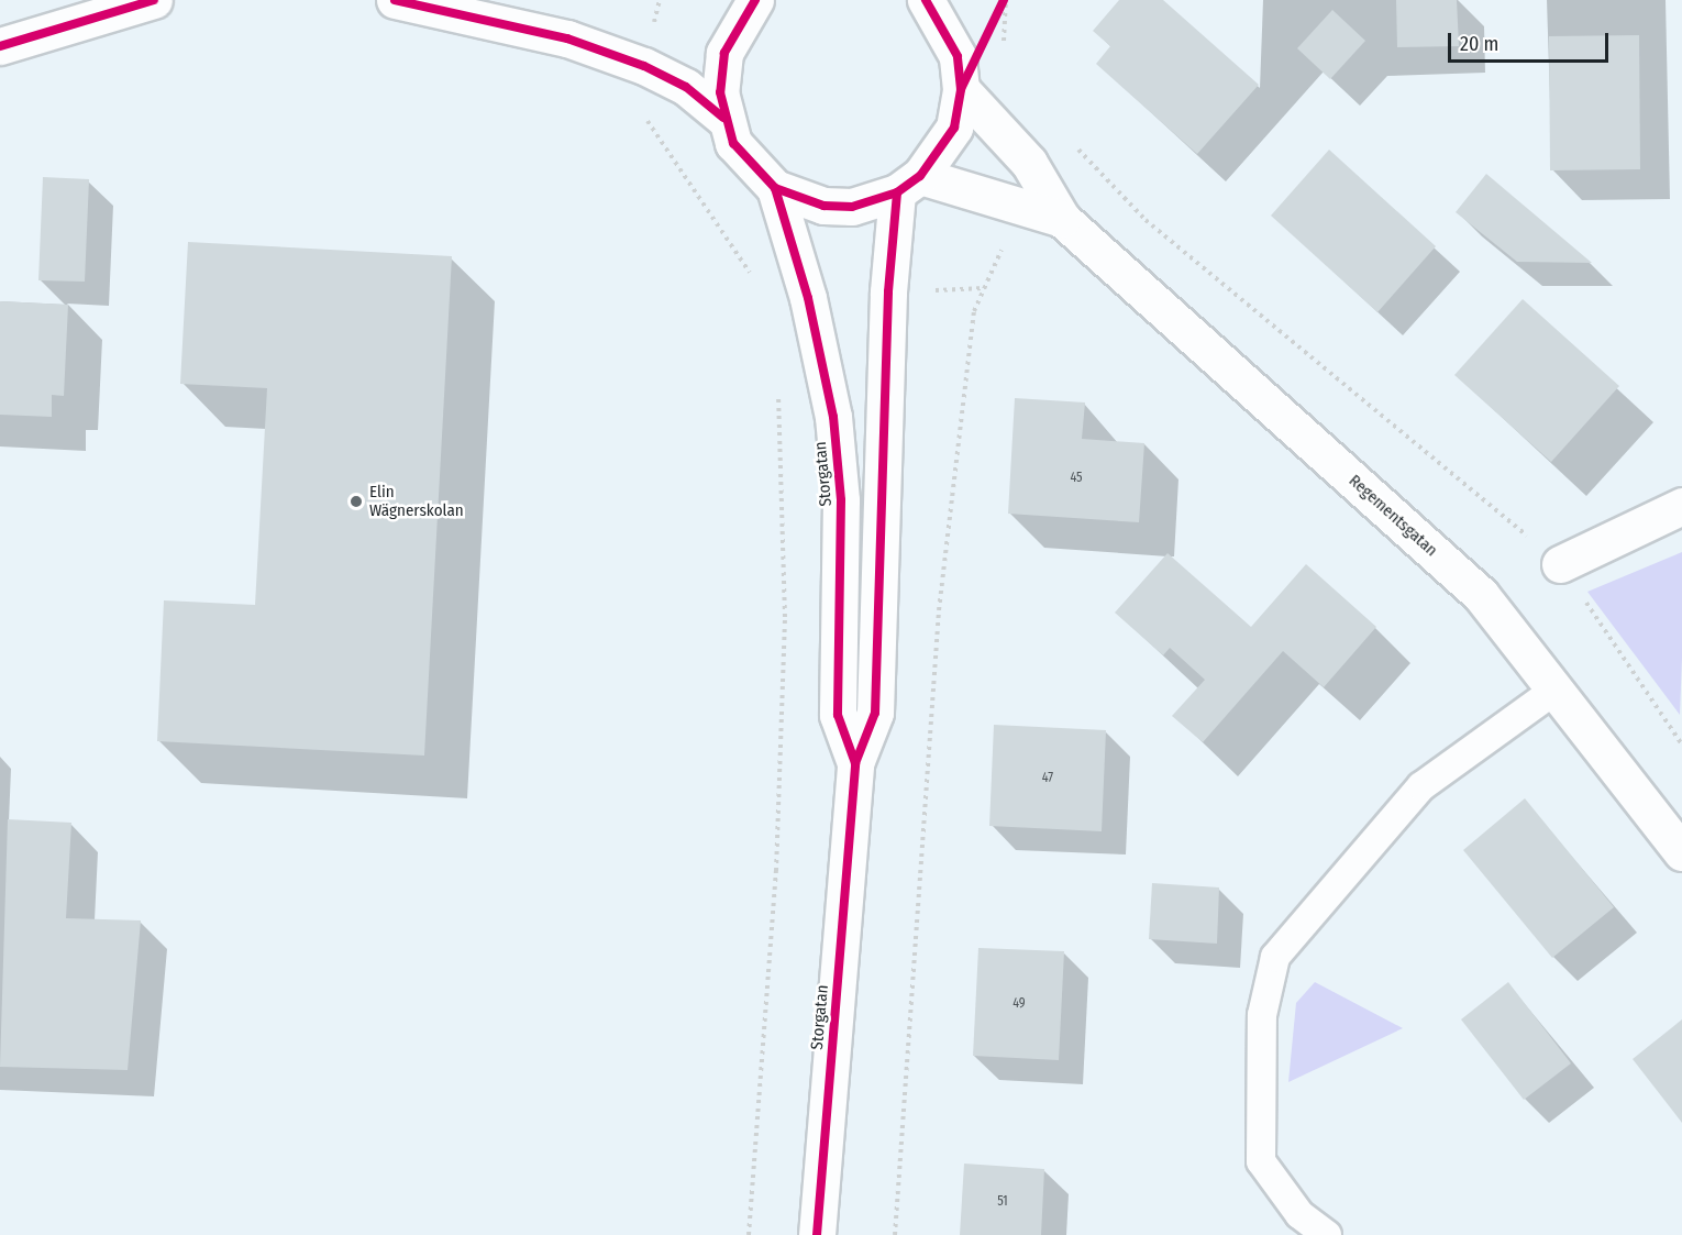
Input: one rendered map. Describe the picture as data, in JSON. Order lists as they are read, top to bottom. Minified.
{"streets":{"main road":["Storgatan","Regementsgatan"]},"crossings":[["Storgatan","Regementsgatan"]],"places":["Elin Wägnerskolan"],"house_numbers":["45","47","49","51"],"scale_bar":"20 m"}
